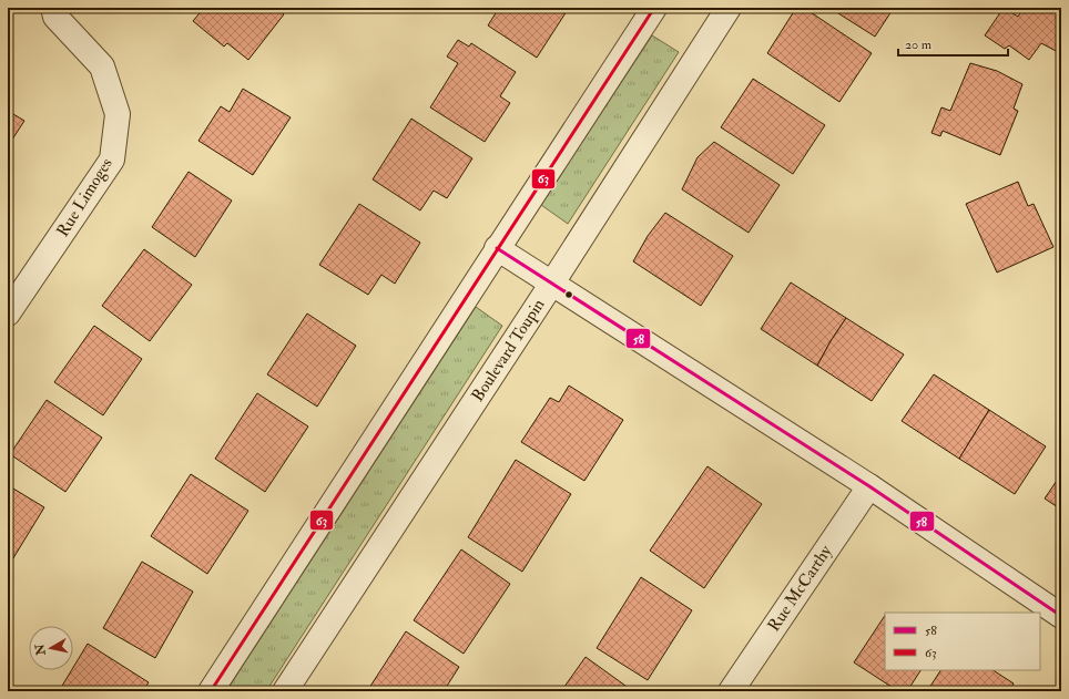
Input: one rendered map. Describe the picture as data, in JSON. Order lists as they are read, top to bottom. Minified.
{"streets":{"street":["Rue Limoges","Boulevard Toupin","Rue McCarthy"]},"lines":["transit line 63","transit line 58"],"legend":["58","63"],"scale_bar":"20 m","north":"left"}
